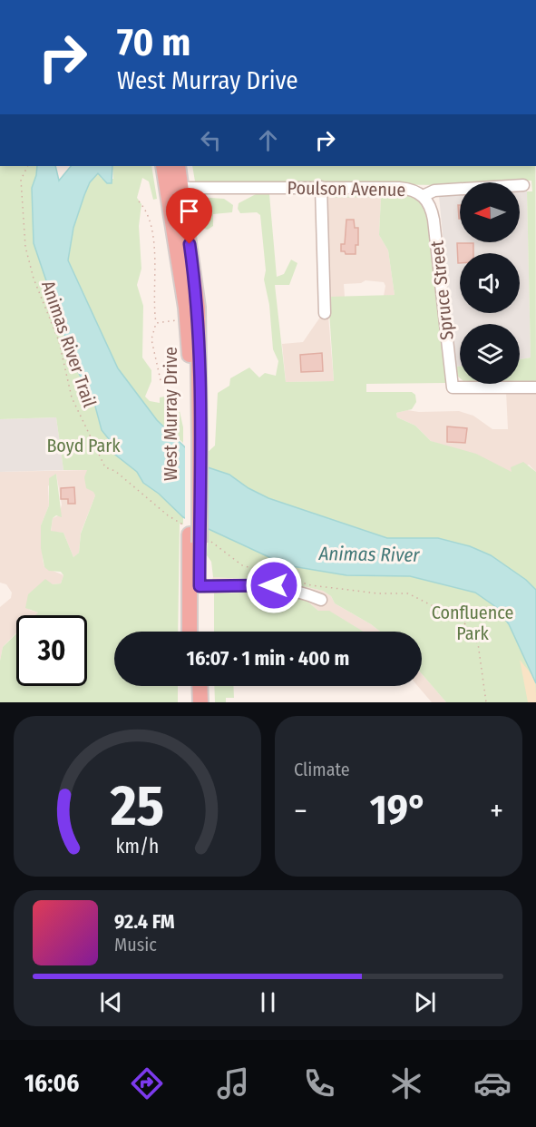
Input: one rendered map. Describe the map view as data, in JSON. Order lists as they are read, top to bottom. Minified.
{"streets":{"highway":["West Murray Drive"],"street":["Poulson Avenue","Spruce Street"],"path":["Animas River Trail"]},"crossings":[["Poulson Avenue","Spruce Street"],["Poulson Avenue","West Murray Drive"],["Animas River Trail","West Murray Drive"]],"water":["Animas River"],"parks":["Boyd Park","Confluence Park"],"north":"left","page":{"turn":["70 m","West Murray Drive"],"limit":"30","trip":"16:07 · 1 min · 400 m","tile":"Climate","heat":["−","19°","+"],"song":["92.4 FM","Music"],"tabs":"16:06","gauge":["25","km/h"]}}
